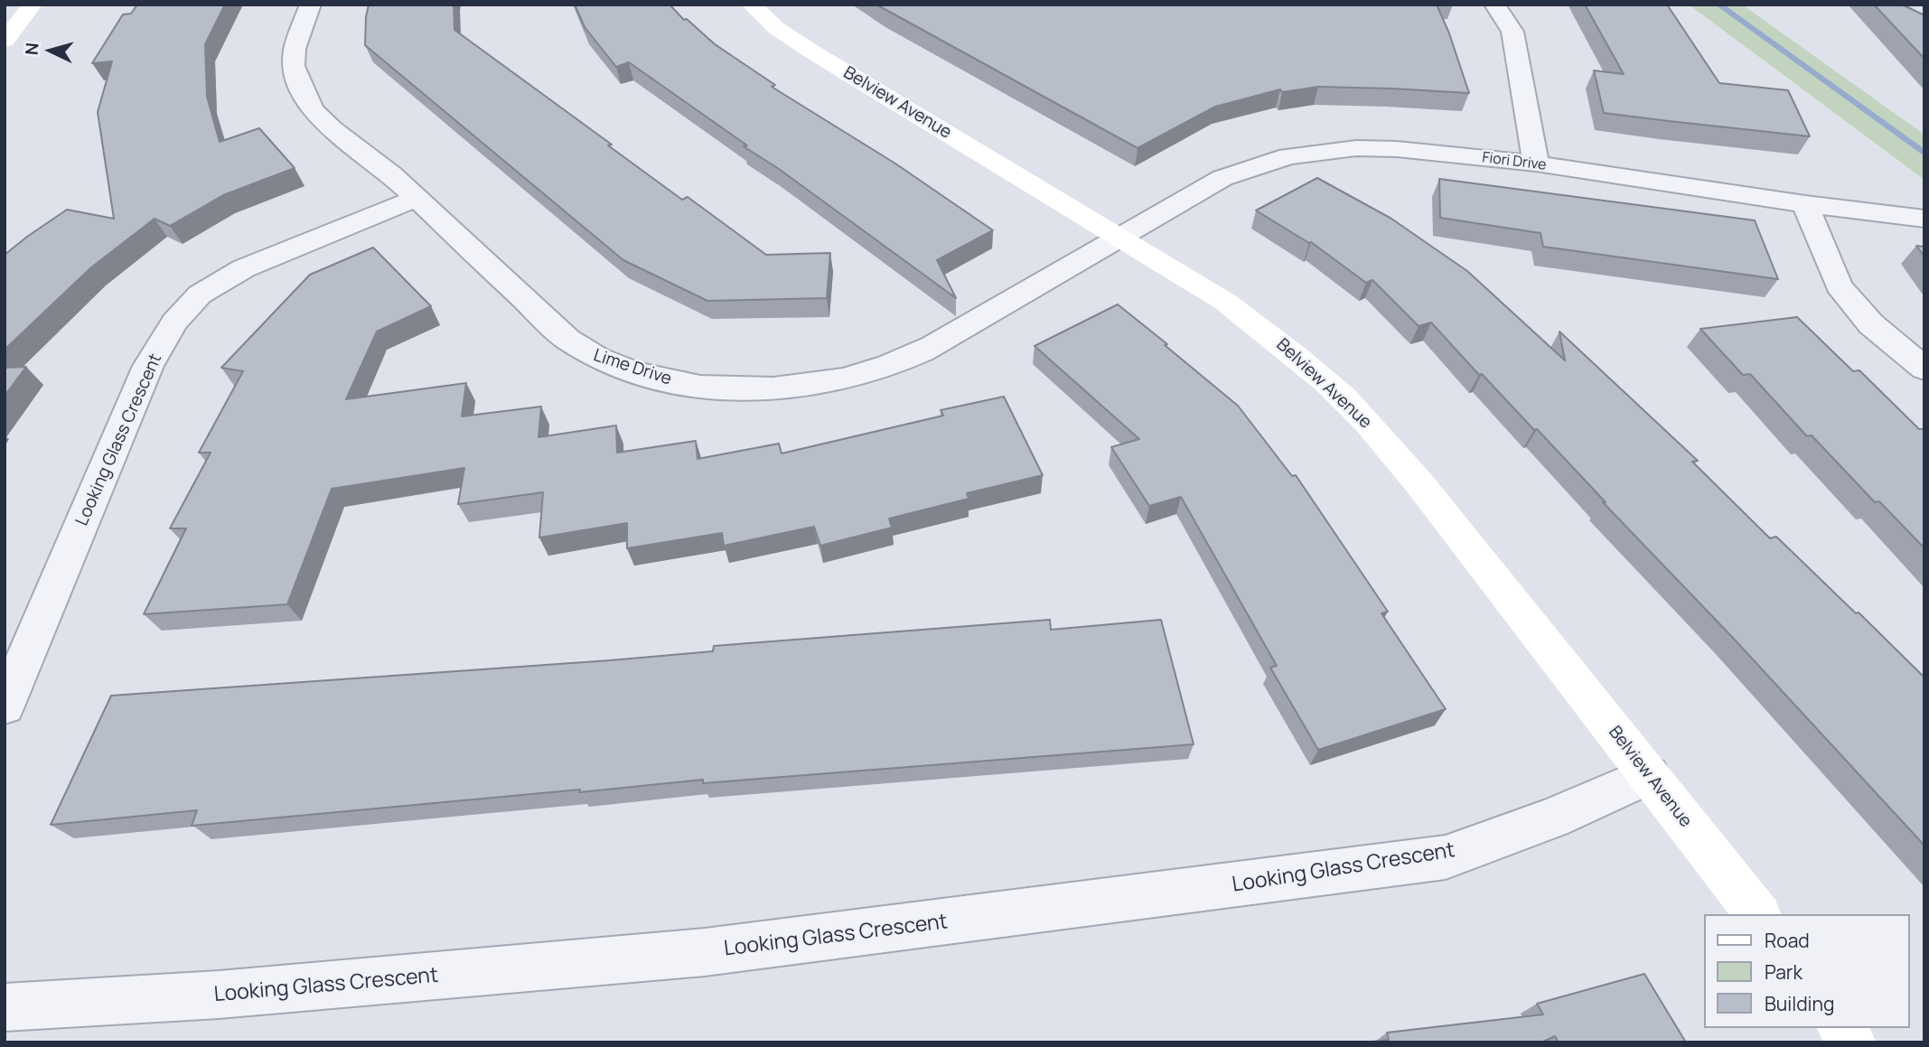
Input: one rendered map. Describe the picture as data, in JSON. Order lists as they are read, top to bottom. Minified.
{"streets":{"street":["Belview Avenue","Fiori Drive","Lime Drive","Looking Glass Crescent"]},"crossings":[["Belview Avenue","Fiori Drive"],["Belview Avenue","Lime Drive"],["Belview Avenue","Looking Glass Crescent"],["Fiori Drive","Lime Drive"],["Lime Drive","Looking Glass Crescent"]],"legend":["Road","Park","Building"],"north":"left"}
